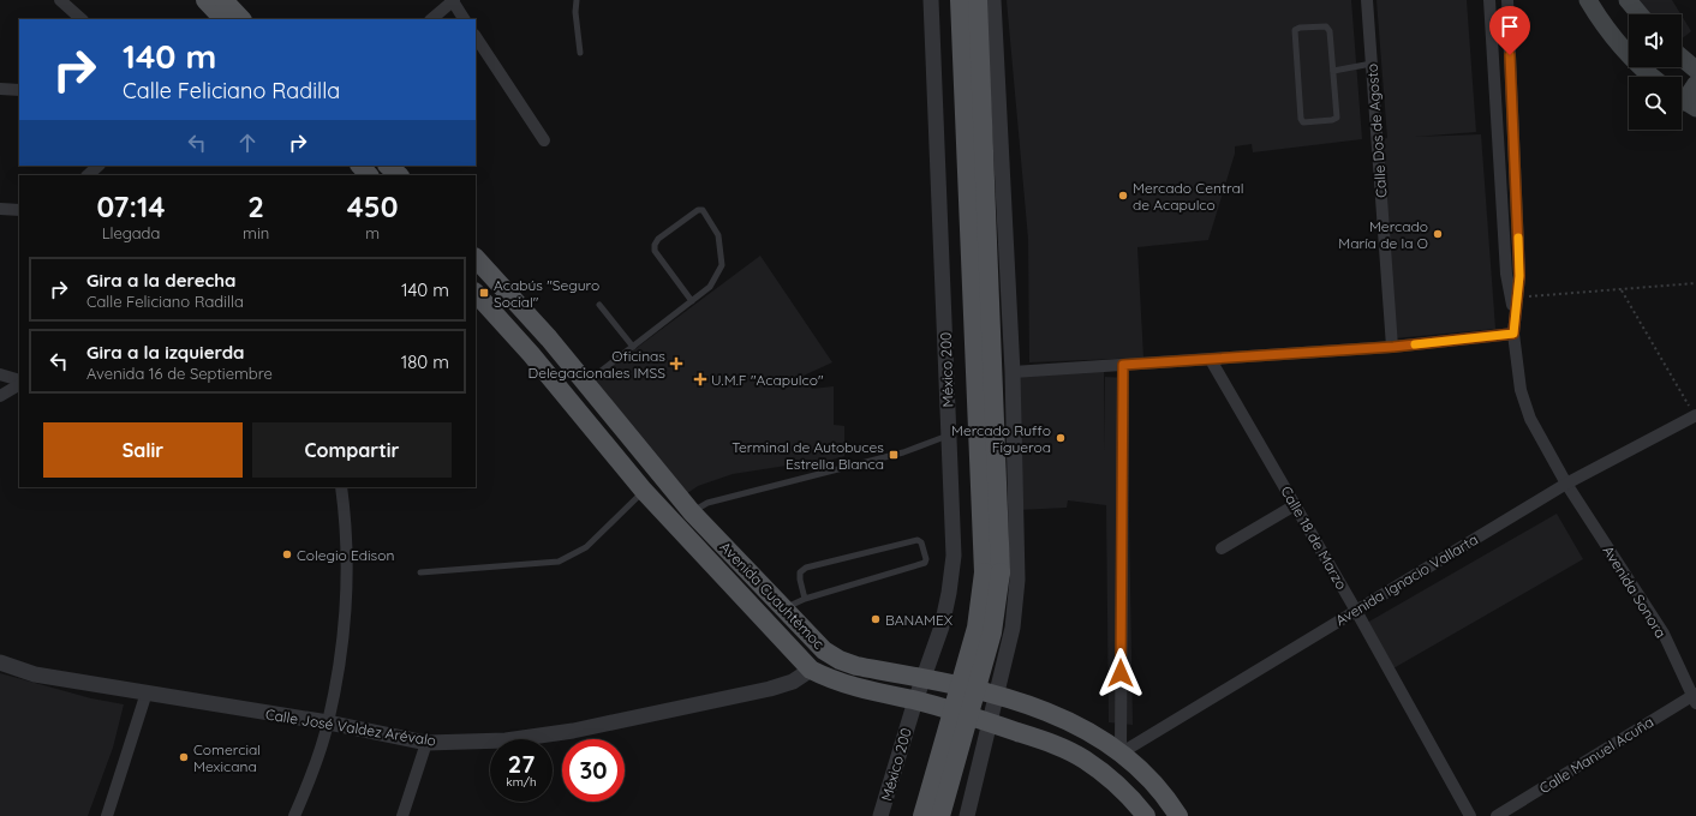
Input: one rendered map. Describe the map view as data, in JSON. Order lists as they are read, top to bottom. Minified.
{"streets":{"main road":["México 200","Avenida Cuauhtémoc"],"street":["Calle Dos de Agosto","Calle 18 de Marzo","Avenida Ignacio Vallarta","Avenida Sonora","Calle José Valdez Arévalo","Calle Manuel Acuña"]},"crossings":[["México 200","Avenida Cuauhtémoc"],["Calle 18 de Marzo","Avenida Ignacio Vallarta"],["Avenida Ignacio Vallarta","Avenida Sonora"],["Avenida Ignacio Vallarta","Avenida Cuauhtémoc"],["Avenida Sonora","Calle Manuel Acuña"],["Avenida Cuauhtémoc","Calle José Valdez Arévalo"]],"places":{"other":["Mercado Central de Acapulco","Mercado María de la O","Mercado Ruffo Figueroa","Colegio Edison","BANAMEX","Comercial Mexicana"],"transit":["Acabús \"Seguro Social\"","Terminal de Autobuces Estrella Blanca"],"health":["Oficinas Delegacionales IMSS","U.M.F \"Acapulco\""]},"page":{"turn":["140 m","Calle Feliciano Radilla"],"eta":["07:14","Llegada","2","min","450","m"],"list":[{"name":"Gira a la derecha","note":"Calle Feliciano Radilla","value":"140 m"},{"name":"Gira a la izquierda","note":"Avenida 16 de Septiembre","value":"180 m"}],"buttons":["Salir","Compartir"],"speed":"27 km/h","limit":"30"}}
